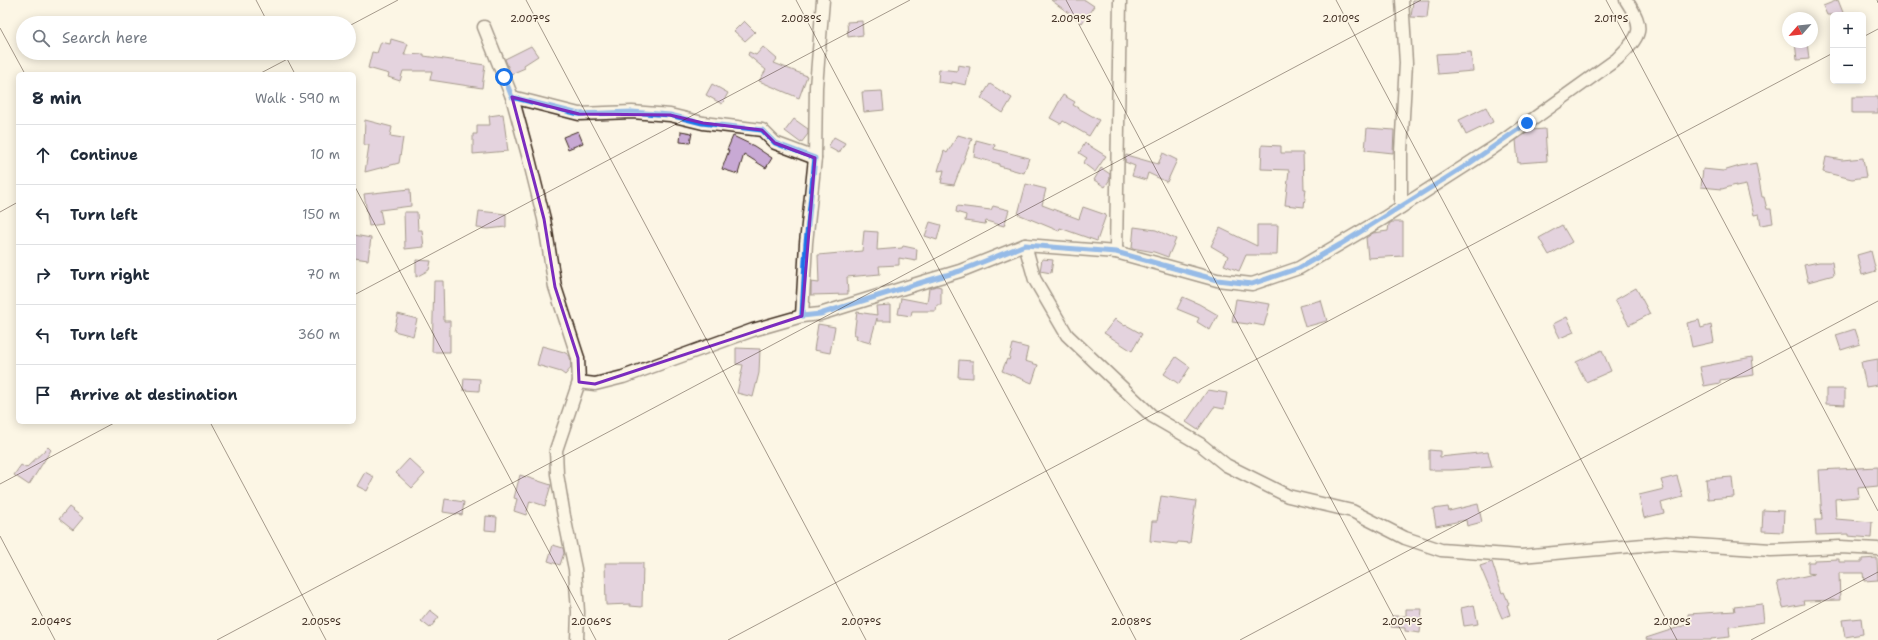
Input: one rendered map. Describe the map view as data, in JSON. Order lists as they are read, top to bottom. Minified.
{"north":"bottom left","page":{"map_buttons":["+","−"],"search":"Search here","heading":["8 min","Walk · 590 m"],"list":[["Continue","10 m"],["Turn left","150 m"],["Turn right","70 m"],["Turn left","360 m"],"Arrive at destination"]},"coordinates":["2.007°S","2.008°S","2.009°S","2.010°S","2.011°S","2.004°S","2.005°S","2.006°S"]}
